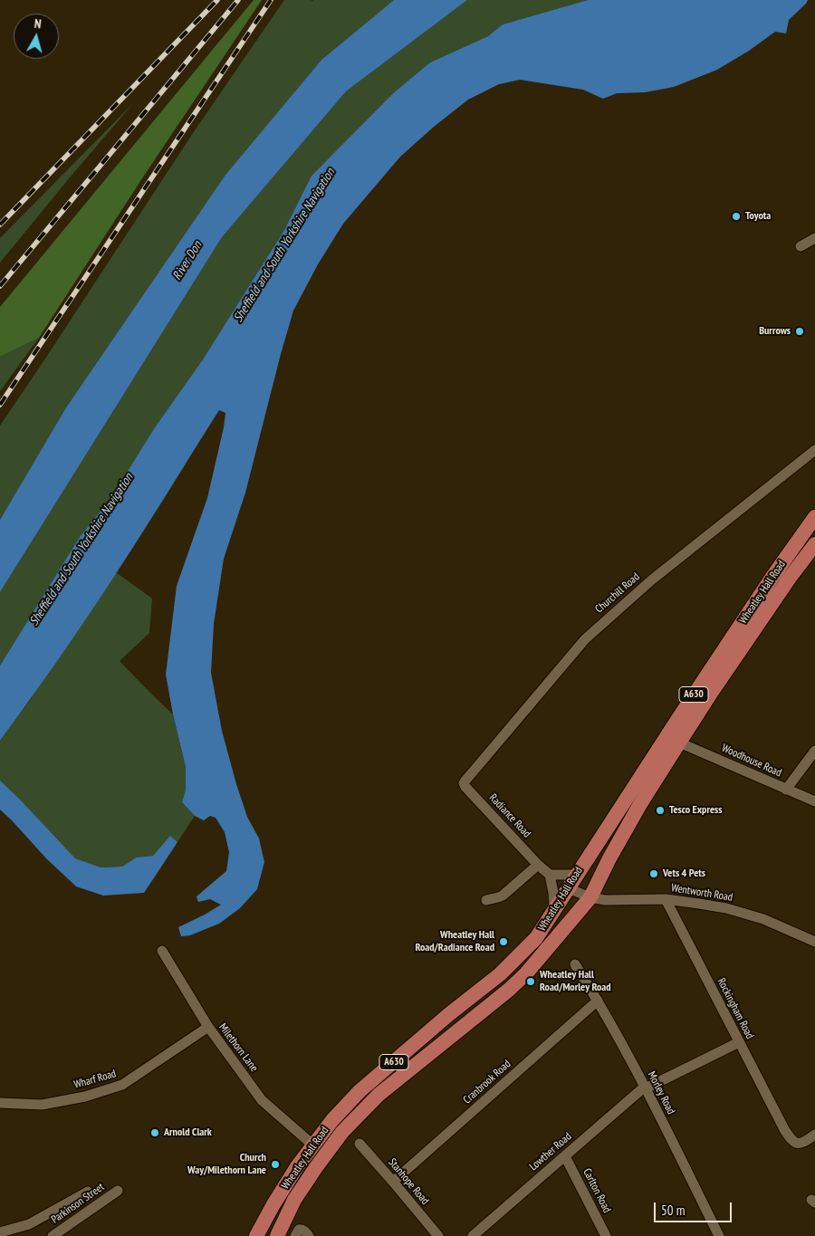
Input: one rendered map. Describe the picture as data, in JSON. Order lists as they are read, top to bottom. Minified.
{"streets":{"highway":["Wheatley Hall Road","A630"],"street":["Churchill Road","Woodhouse Road","Radiance Road","Wentworth Road","Rockingham Road","Milethorn Lane","Wharf Road","Cranbrook Road","Morley Road","Lowther Road","Stanhope Road","Carlton Road","Parkinson Street"]},"crossings":[["Wheatley Hall Road","Woodhouse Road"],["Wheatley Hall Road","Wentworth Road"],["Wheatley Hall Road","Milethorn Lane"],["Churchill Road","Radiance Road"],["Wentworth Road","Rockingham Road"],["Rockingham Road","Lowther Road"],["Milethorn Lane","Wharf Road"],["Cranbrook Road","Morley Road"],["Cranbrook Road","Stanhope Road"],["Morley Road","Lowther Road"],["Lowther Road","Carlton Road"]],"water":["Sheffield and South Yorkshire Navigation","River Don"],"places":["Toyota","Burrows","Tesco Express","Vets 4 Pets","Wheatley Hall Road/Radiance Road","Wheatley Hall Road/Morley Road","Arnold Clark","Church Way/Milethorn Lane"],"scale_bar":"50 m","north":"top"}
